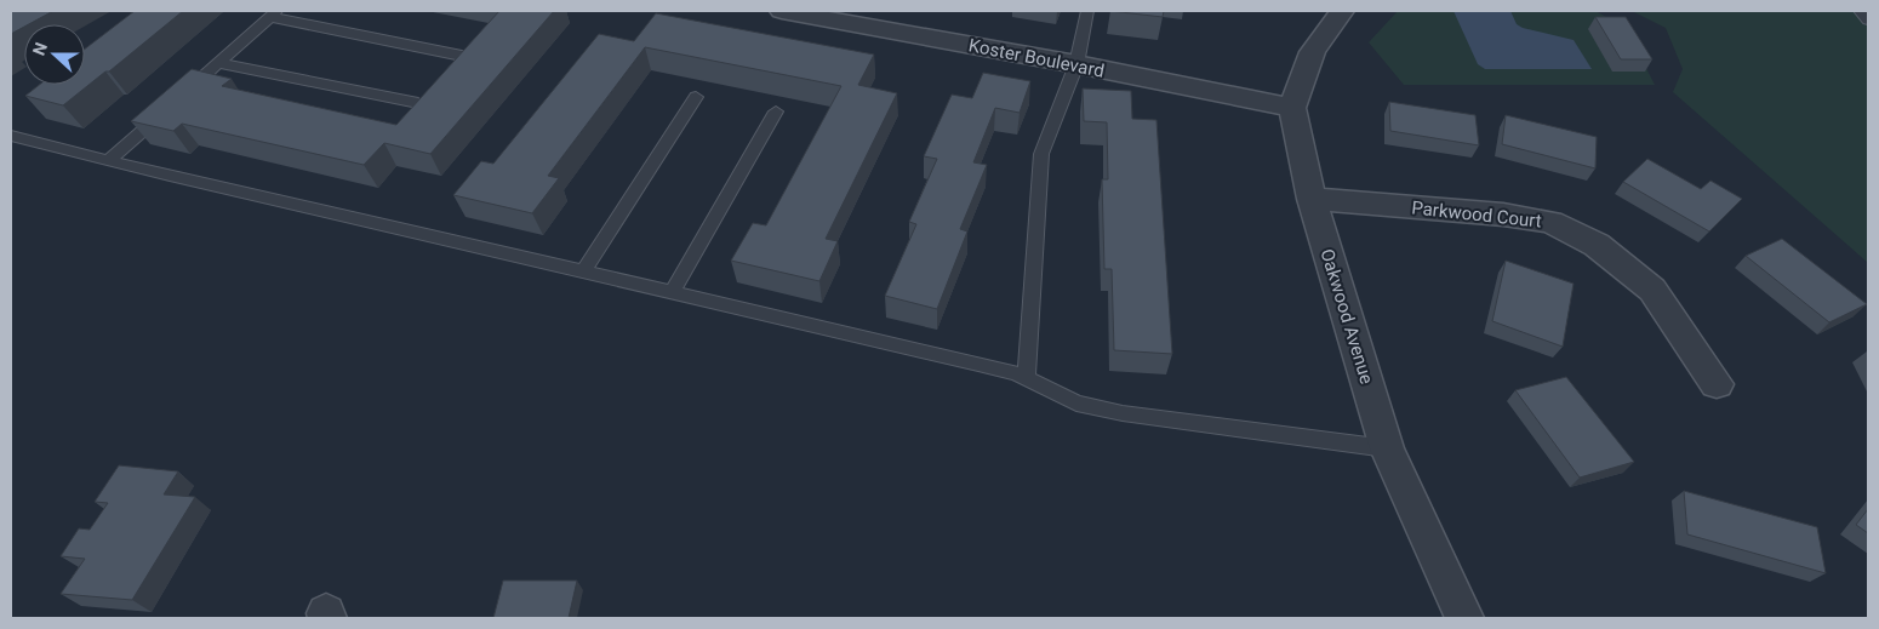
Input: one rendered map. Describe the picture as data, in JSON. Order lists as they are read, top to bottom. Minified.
{"streets":{"street":["Koster Boulevard","Parkwood Court","Oakwood Avenue"]},"crossings":[["Koster Boulevard","Oakwood Avenue"],["Parkwood Court","Oakwood Avenue"]],"north":"left"}
